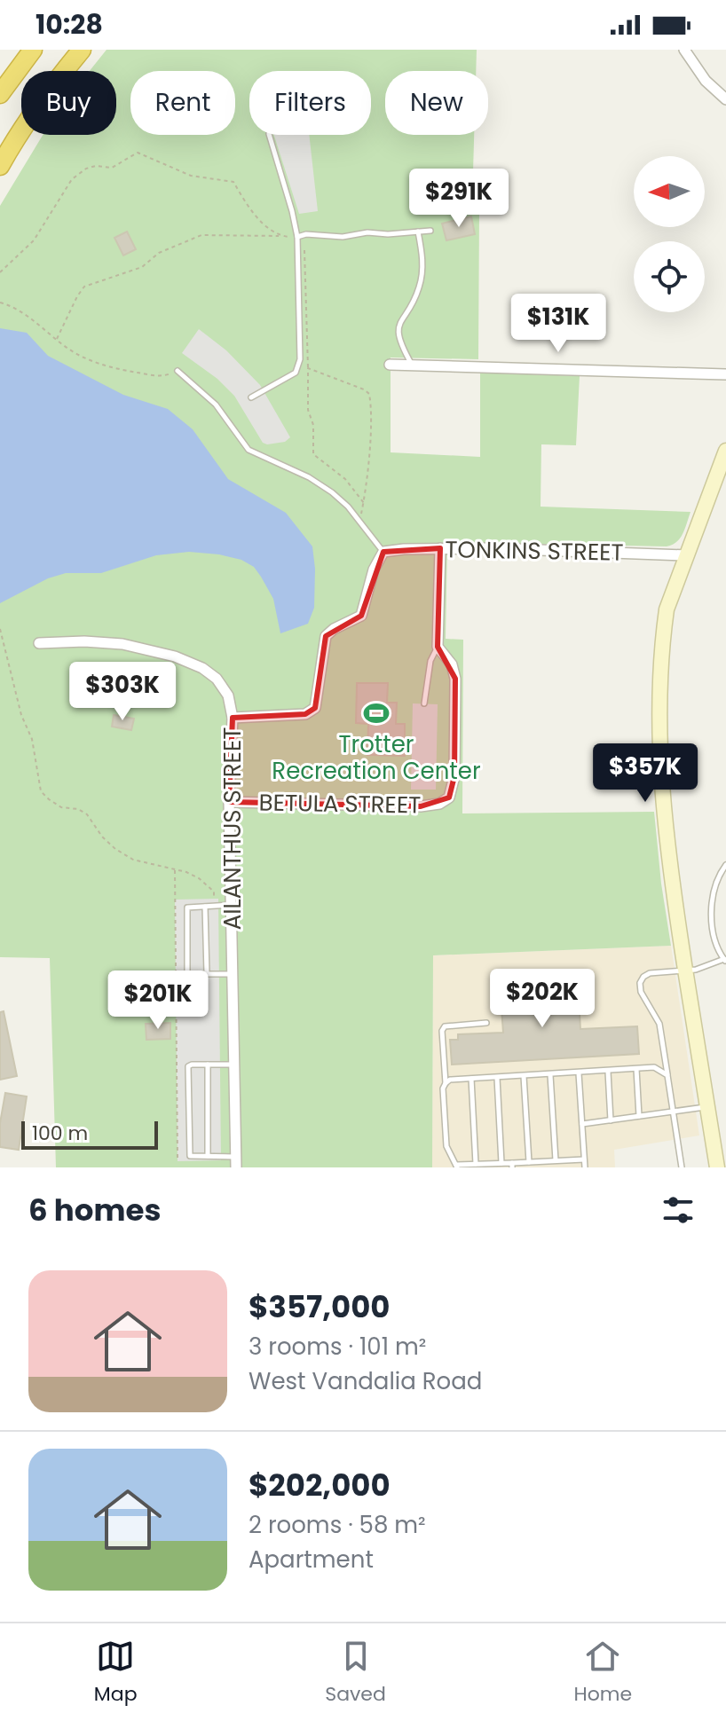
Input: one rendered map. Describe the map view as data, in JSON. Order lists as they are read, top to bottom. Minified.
{"streets":{"street":["TONKINS STREET","BETULA STREET","AILANTHUS STREET"]},"crossings":[["BETULA STREET","AILANTHUS STREET"]],"places":{"sports":["Trotter Recreation Center"]},"scale_bar":"100 m","north":"left","page":{"status":"10:28","chip":["Buy","Rent","Filters","New"],"price":["$291K","$131K","$303K","$357K","$202K","$201K"],"scale":"100 m","heading":"6 homes","list":[{"name":"$357,000","note":"3 rooms · 101 m² · West Vandalia Road"},{"name":"$202,000","note":"2 rooms · 58 m² · Apartment"}],"tabs":["Map","Saved","Home"]}}
